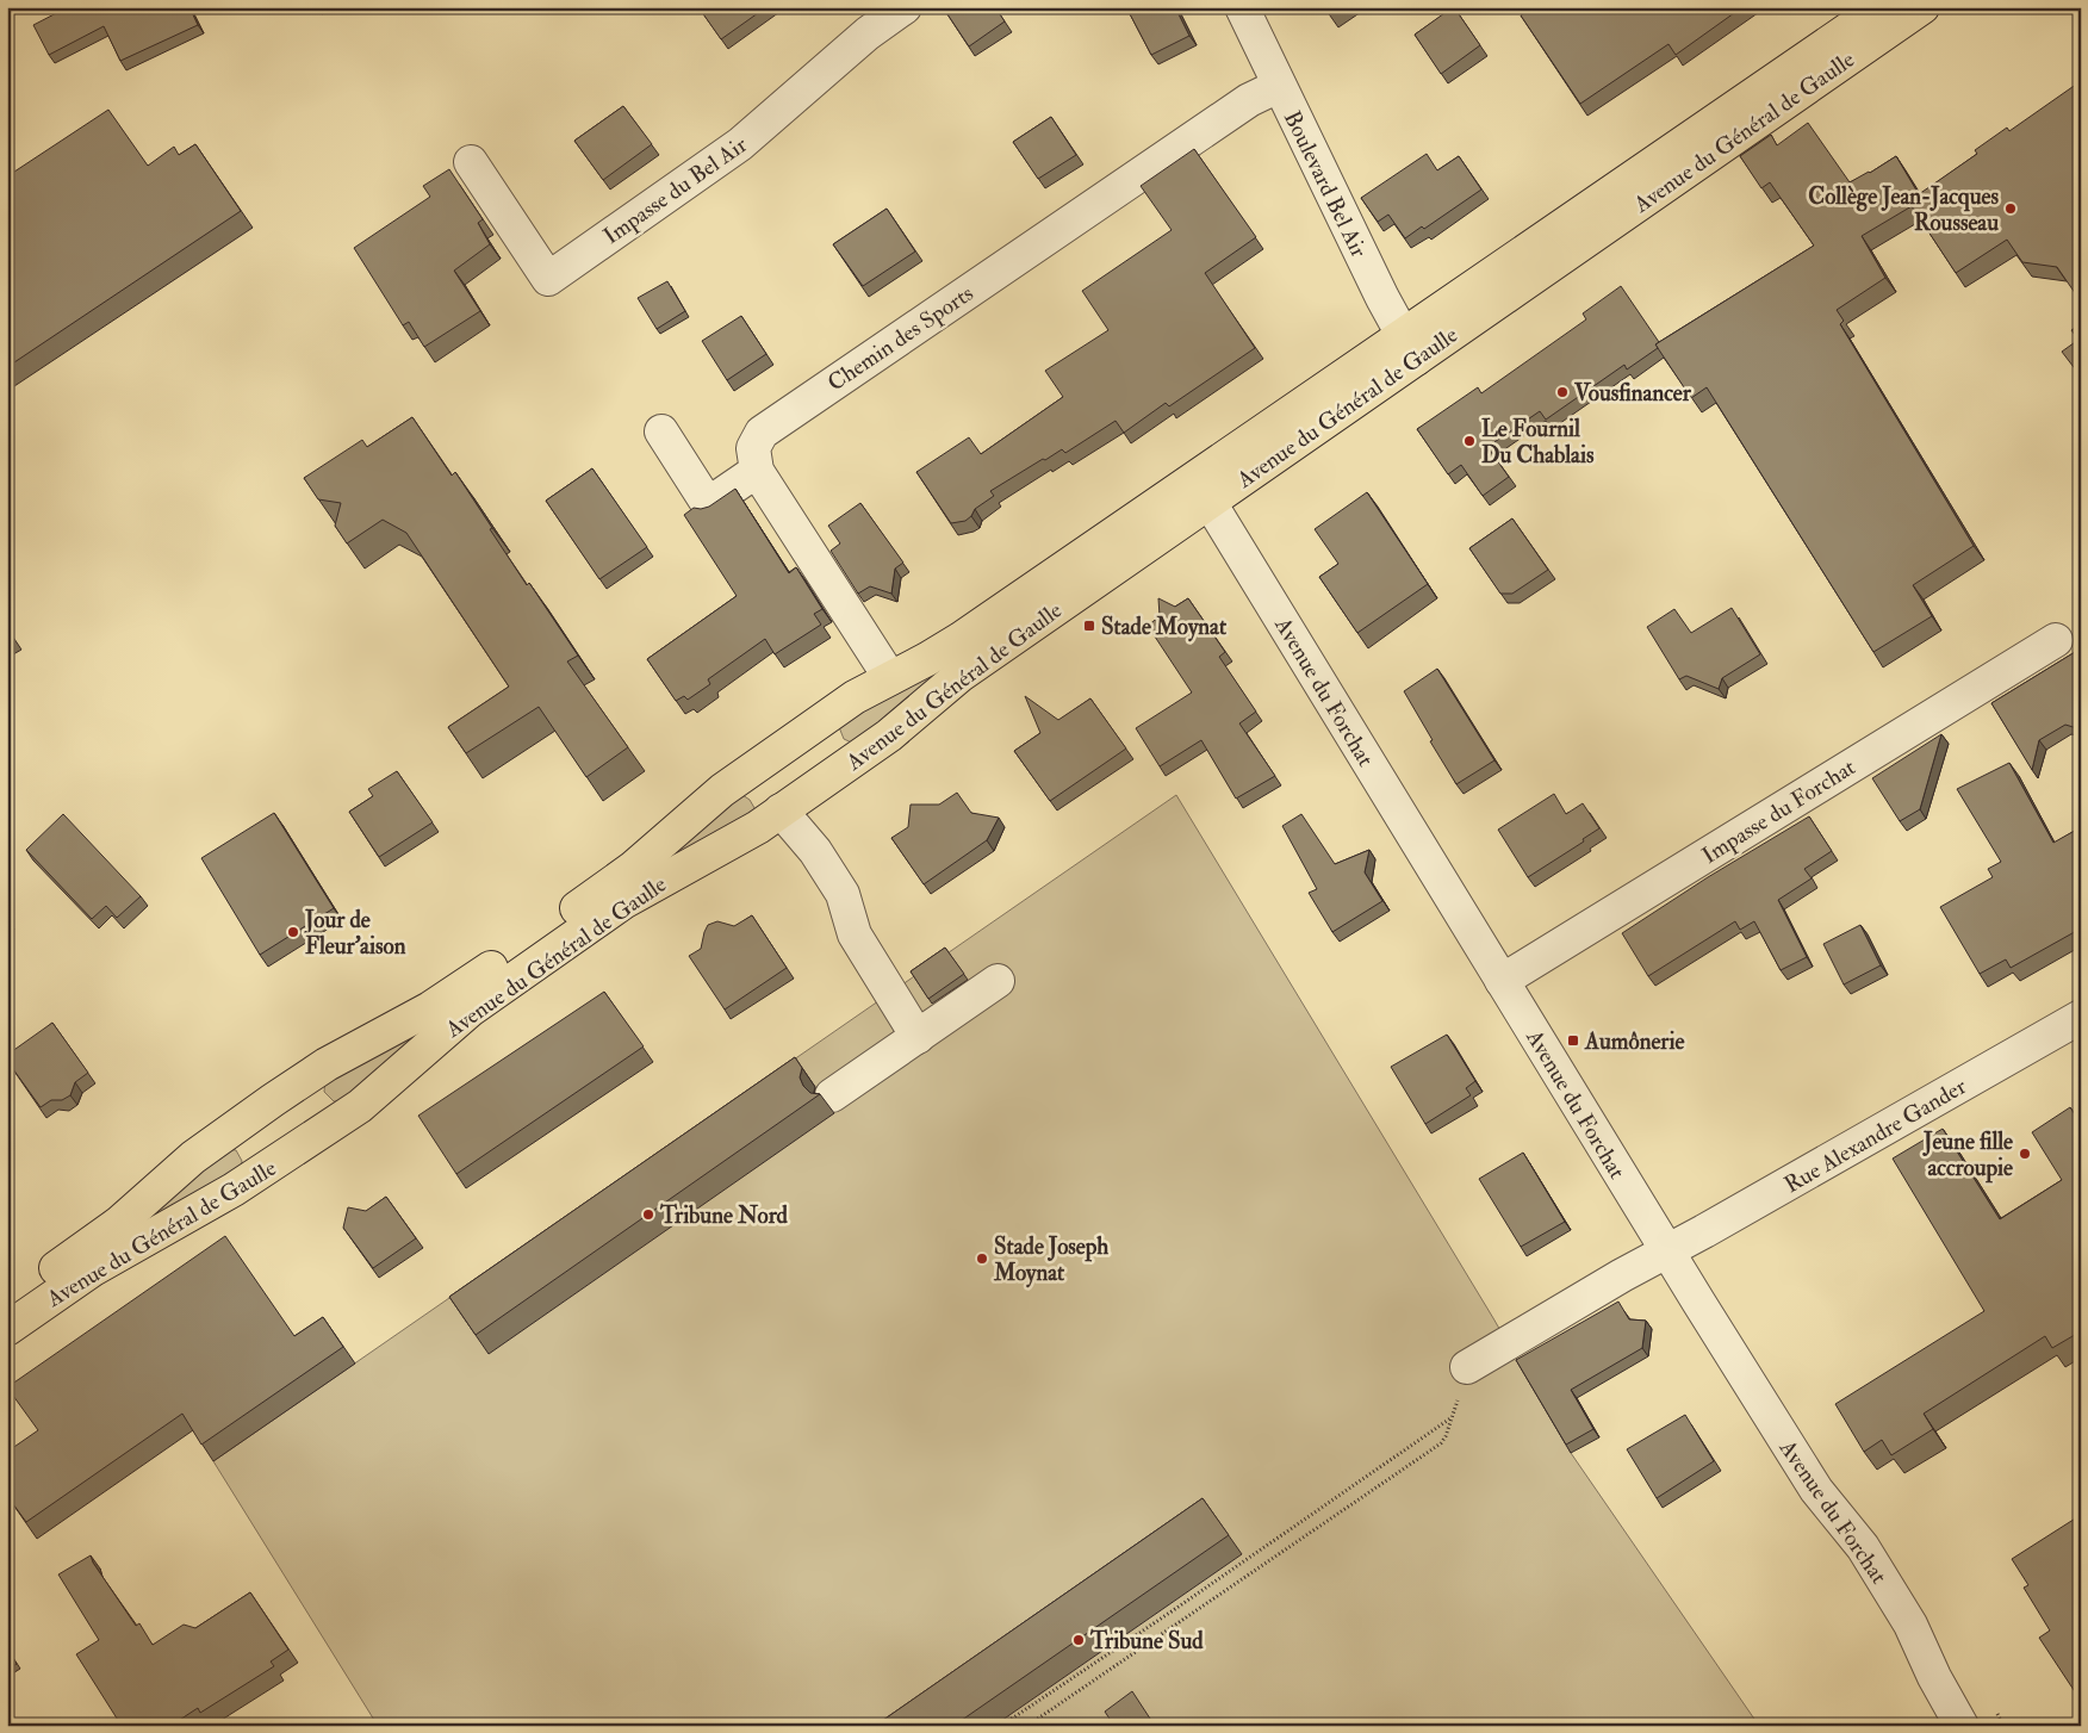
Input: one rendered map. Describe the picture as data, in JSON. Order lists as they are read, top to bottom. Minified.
{"streets":{"main road":["Avenue du Général de Gaulle"],"street":["Boulevard Bel Air","Impasse du Bel Air","Chemin des Sports","Avenue du Forchat","Impasse du Forchat","Rue Alexandre Gander"]},"crossings":[["Avenue du Général de Gaulle","Boulevard Bel Air"],["Avenue du Général de Gaulle","Avenue du Forchat"],["Boulevard Bel Air","Chemin des Sports"],["Avenue du Forchat","Impasse du Forchat"],["Avenue du Forchat","Rue Alexandre Gander"]],"places":{"other":["Collège Jean-Jacques Rousseau","Vousfinancer","Le Fournil Du Chablais","Jour de Fleur'aison","Jeune fille accroupie","Tribune Nord","Stade Joseph Moynat","Tribune Sud"],"transit":["Stade Moynat","Aumônerie"]}}
